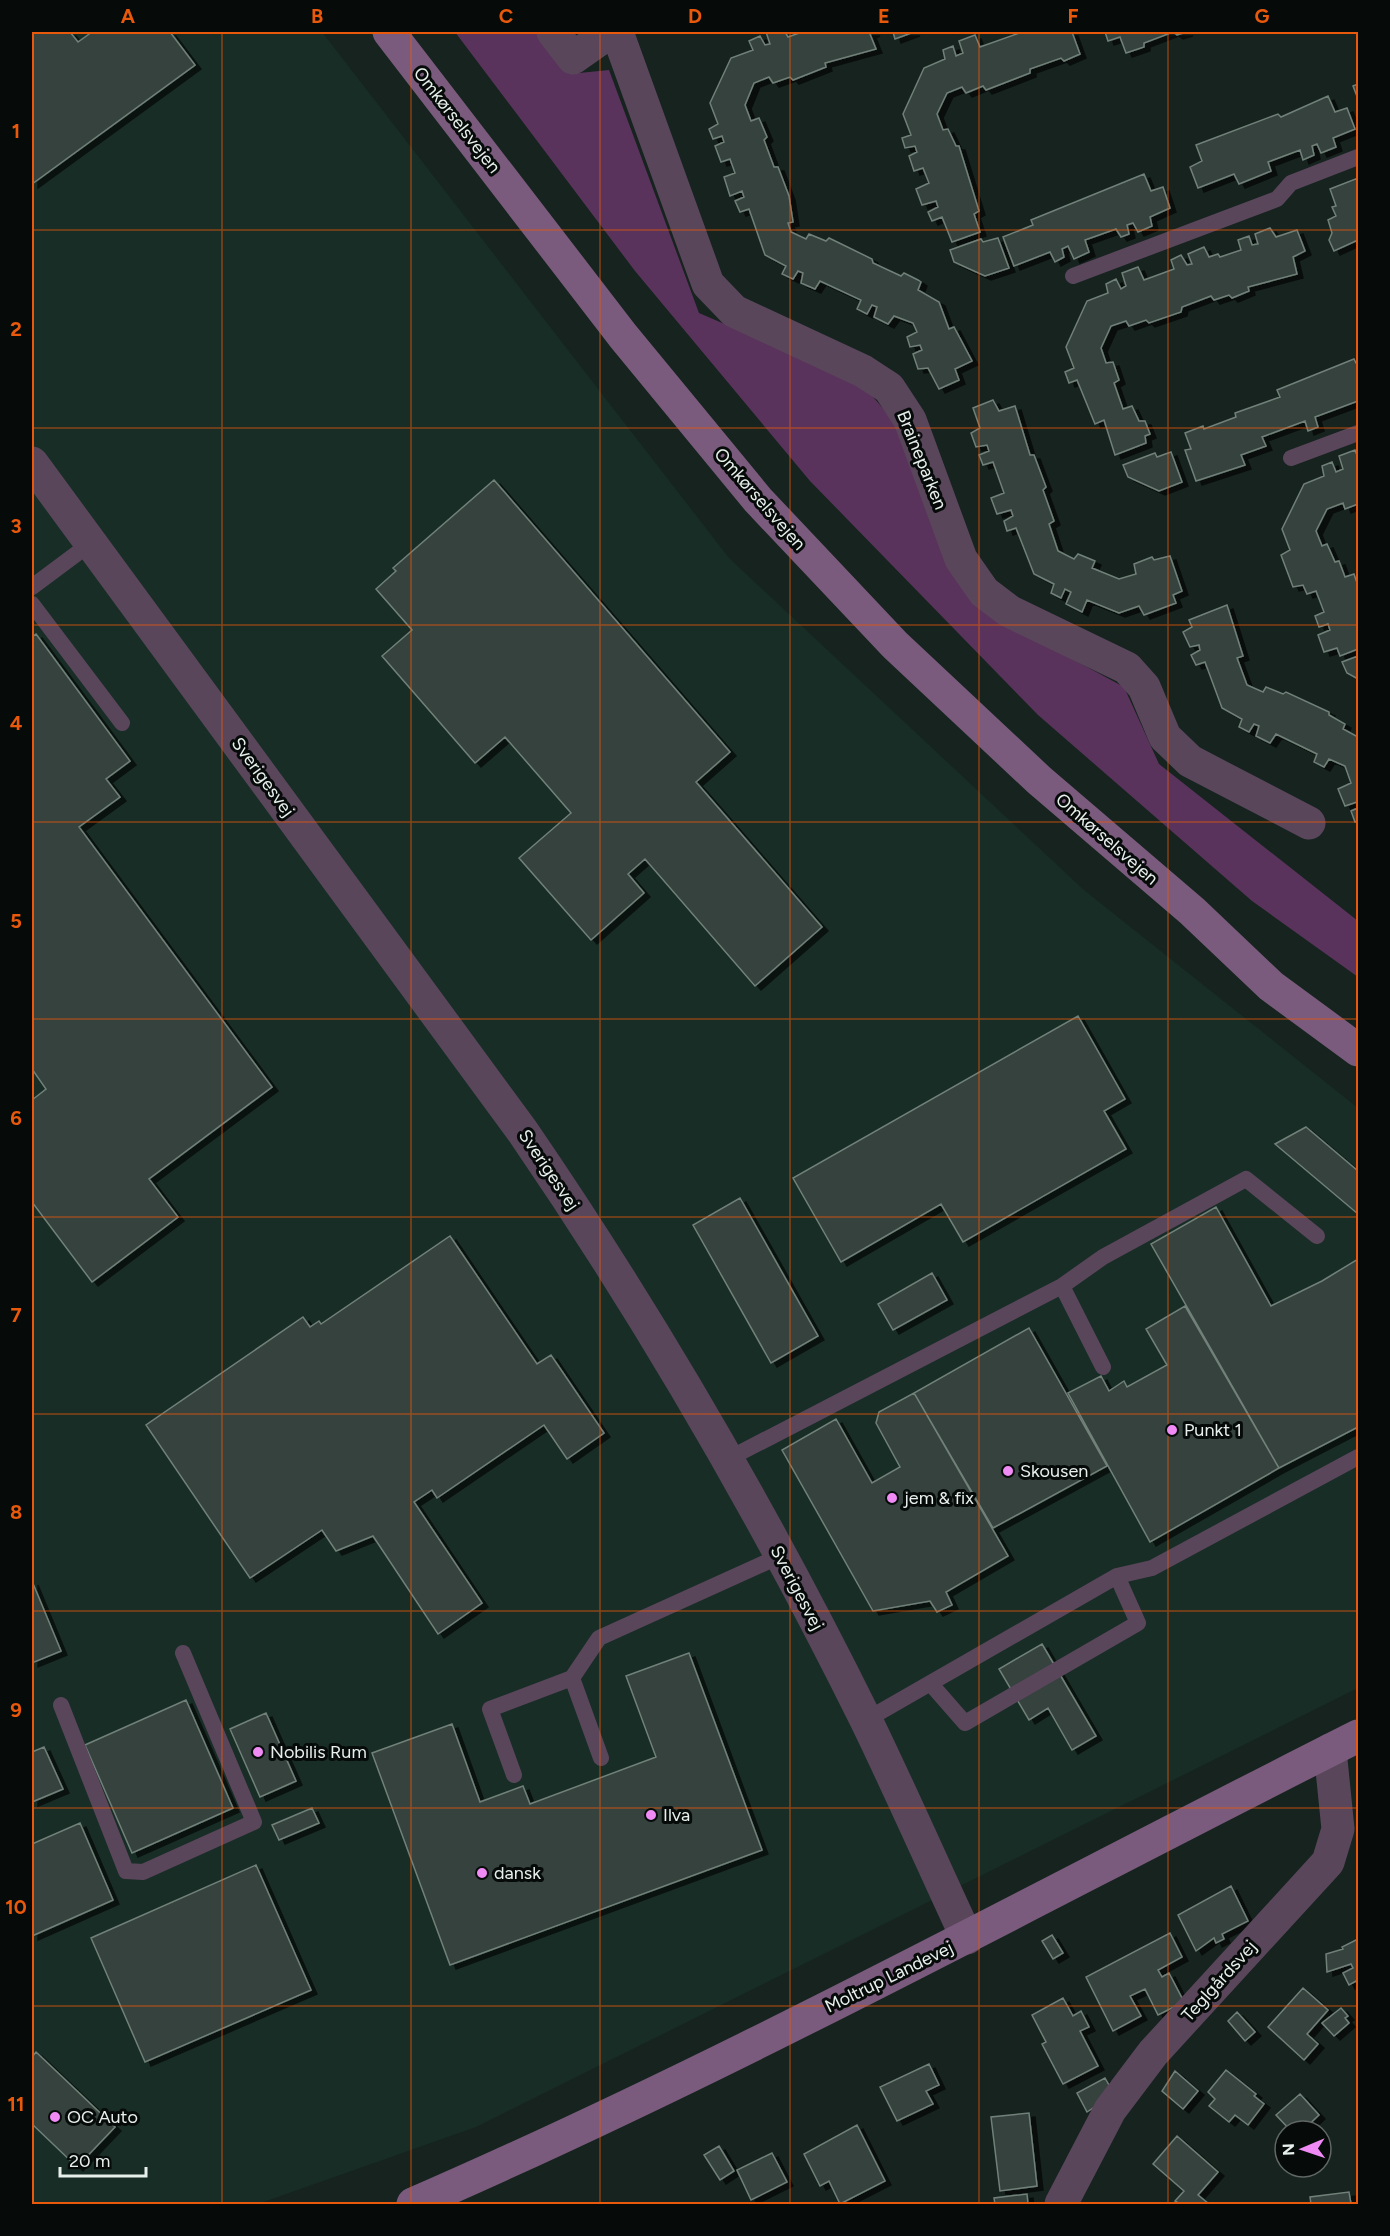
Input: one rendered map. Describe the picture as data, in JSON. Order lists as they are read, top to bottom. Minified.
{"streets":{"main road":["Omkørselsvejen","Moltrup Landevej"],"street":["Braineparken","Sverigesvej","Teglgårdsvej"]},"crossings":[["Sverigesvej","Moltrup Landevej"],["Moltrup Landevej","Teglgårdsvej"]],"places":["Punkt 1","Skousen","jem & fix","Nobilis Rum","Ilva","dansk","OC Auto"],"scale_bar":"20 m","north":"left","grid":{"columns":["A","B","C","D","E","F","G"],"rows":["1","2","3","4","5","6","7","8","9","10","11"]}}
